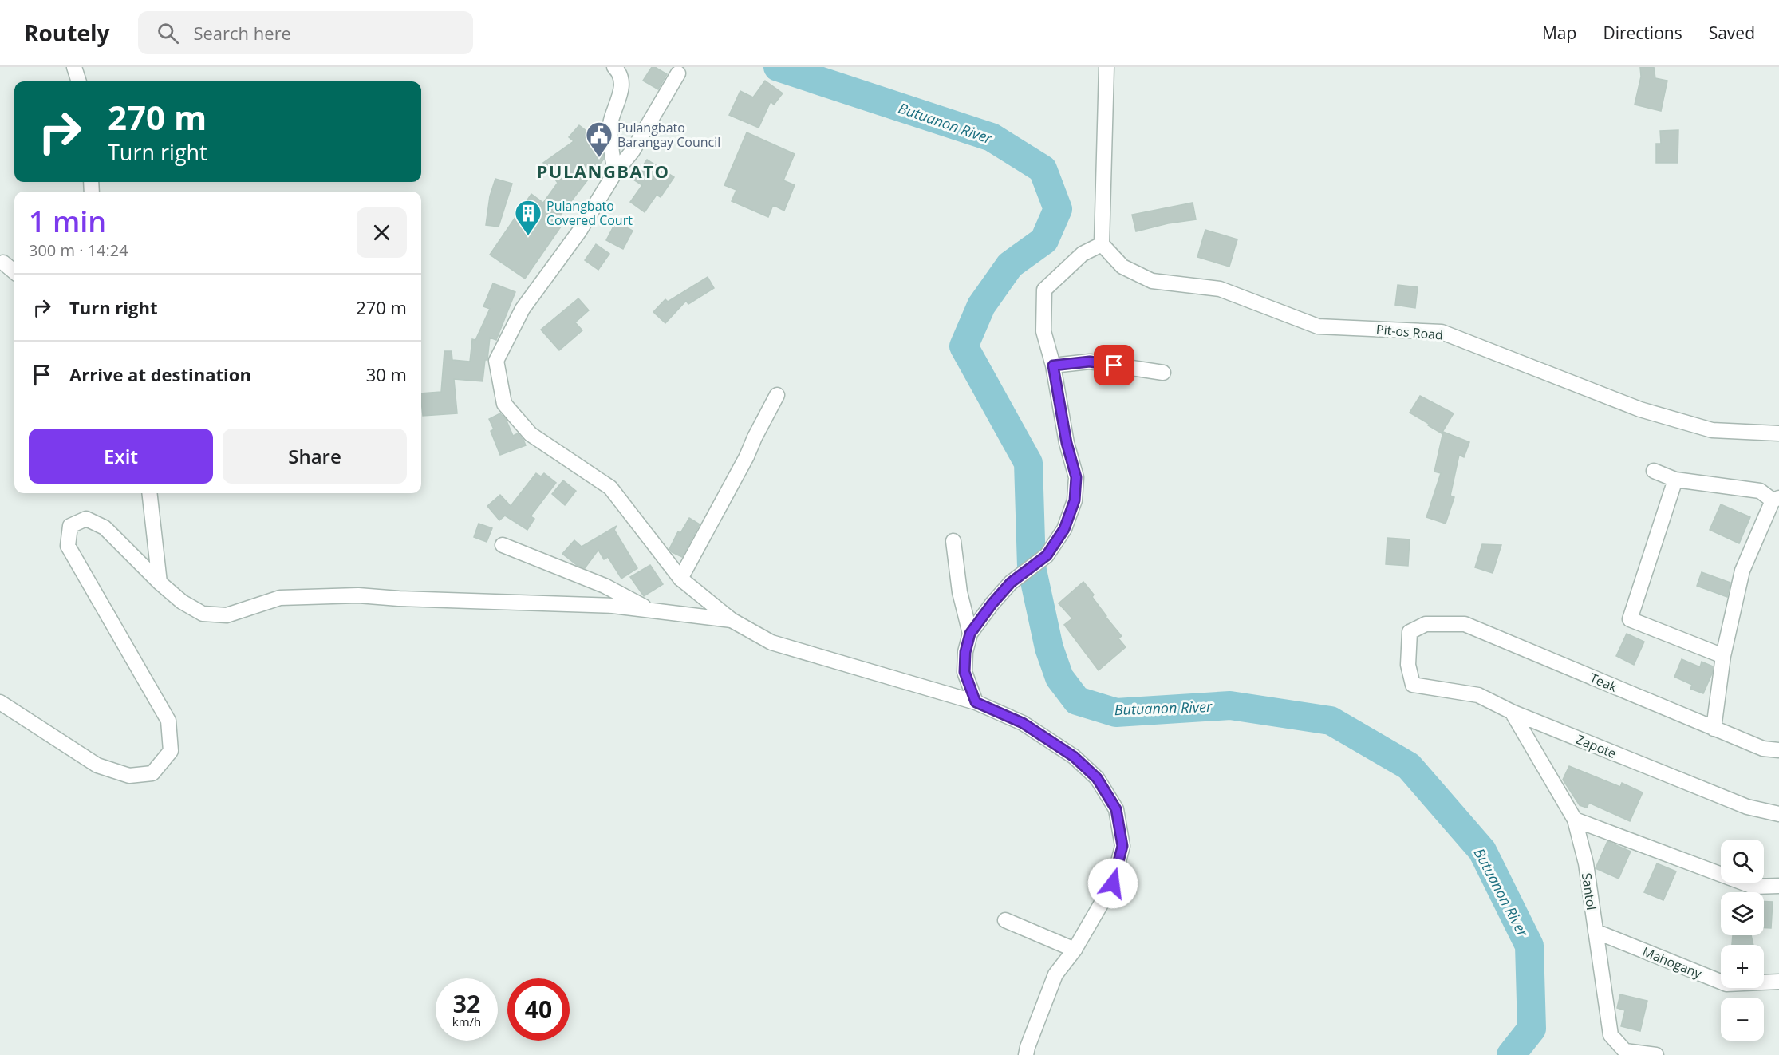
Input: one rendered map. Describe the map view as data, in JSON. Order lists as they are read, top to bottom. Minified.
{"streets":{"street":["Pit-os Road","Teak","Zapote","Santol","Mahogany"]},"crossings":[["Teak","Zapote"],["Zapote","Santol"],["Santol","Mahogany"]],"districts":["PULANGBATO"],"water":["Butuanon River"],"places":{"public building":["Pulangbato Barangay Council"],"building":["Pulangbato Covered Court"]},"page":{"header":"Routely","search":"Search here","nav":["Map","Directions","Saved"],"turn":["270 m","Turn right"],"heading":["1 min","300 m · 14:24"],"list":[{"name":"Turn right","value":"270 m"},{"name":"Arrive at destination","value":"30 m"}],"buttons":["Exit","Share"],"map_buttons":["+","−"],"speed":"32 km/h","limit":"40"}}
